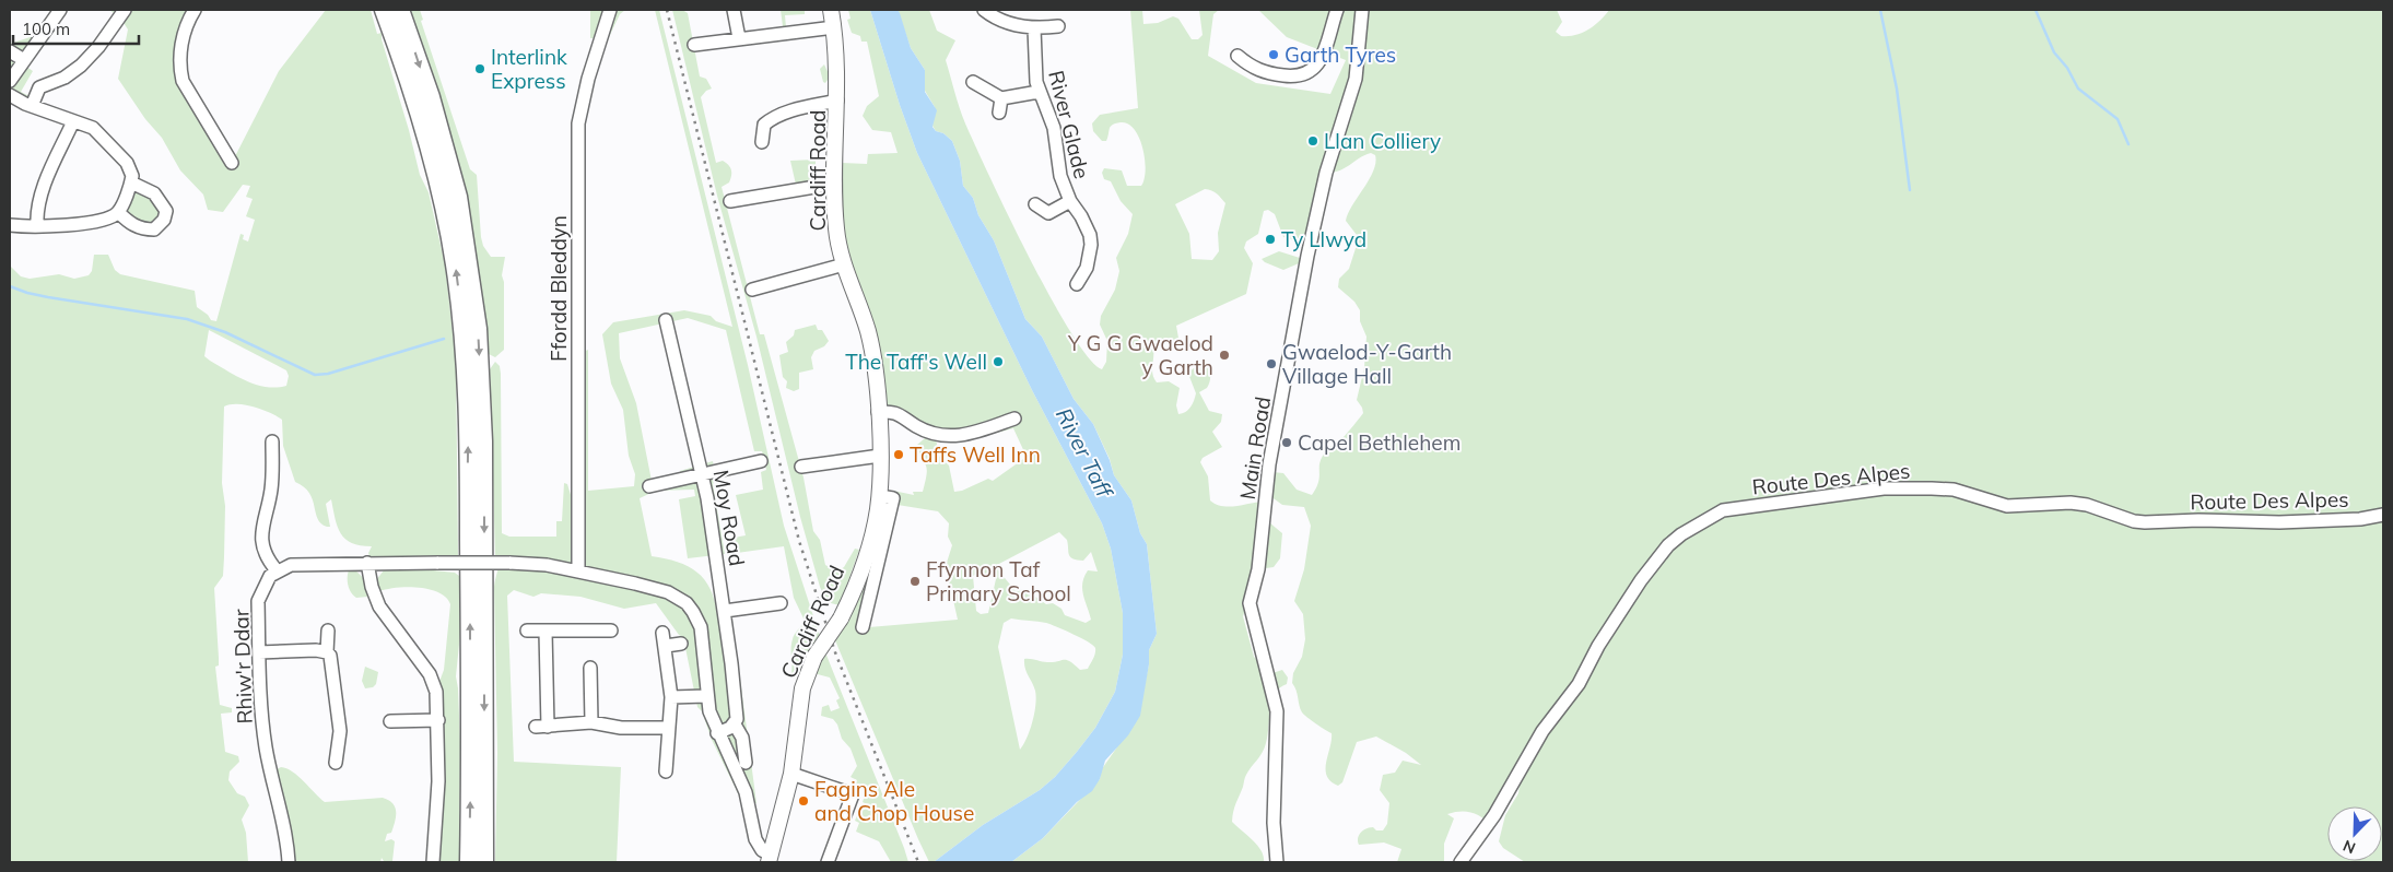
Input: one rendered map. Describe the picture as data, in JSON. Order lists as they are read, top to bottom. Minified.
{"streets":{"main road":["Cardiff Road"],"street":["River Glade","Ffordd Bleddyn","Main Road","Route Des Alpes","Moy Road","Rhiw'r Ddar"]},"water":["River Taff"],"places":["Garth Tyres","Interlink Express","Llan Colliery","Ty Llwyd","Y G G Gwaelod y Garth","The Taff's Well","Gwaelod-Y-Garth Village Hall","Capel Bethlehem","Taffs Well Inn","Ffynnon Taf Primary School","Fagins Ale and Chop House"],"scale_bar":"100 m","north":"bottom left"}
